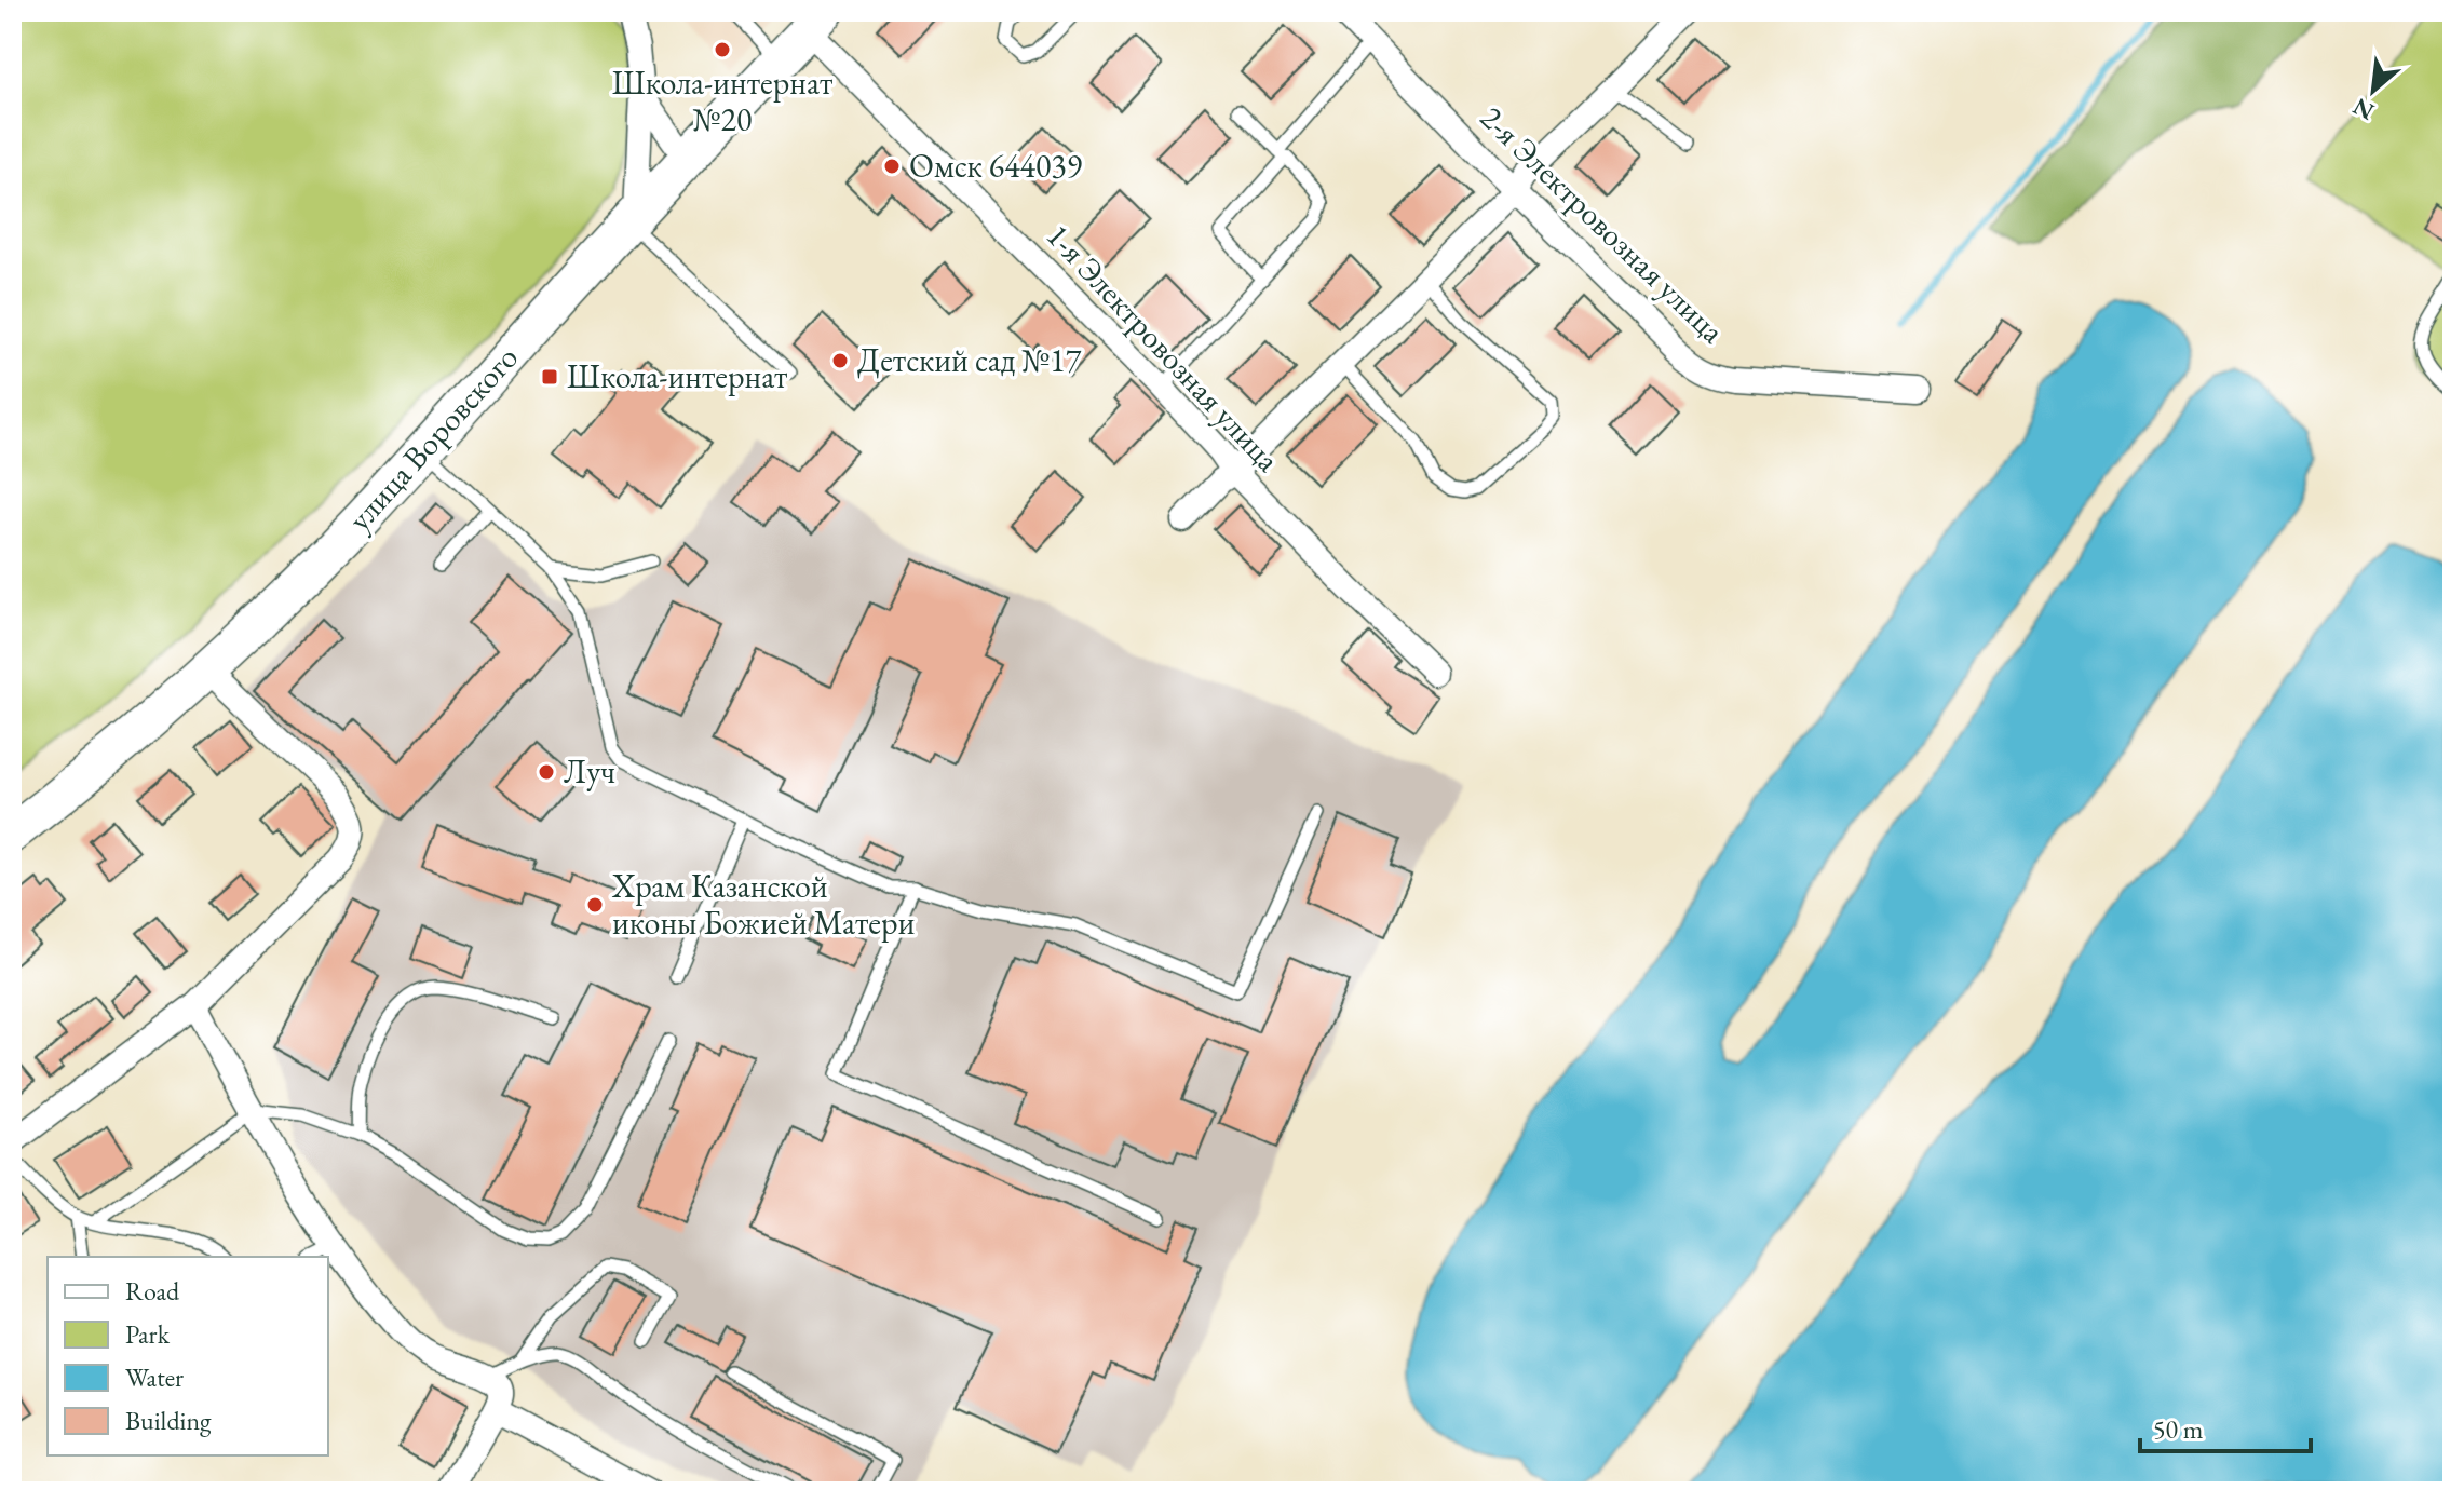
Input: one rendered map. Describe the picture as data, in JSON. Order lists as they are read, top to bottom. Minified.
{"streets":{"main road":["улица Воровского"],"street":["2-я Электровозная улица","1-я Электровозная улица"]},"crossings":[["1-я Электровозная улица","улица Воровского"]],"places":{"other":["Школа-интернат №20","Омск 644039","Детский сад №17","Луч","Храм Казанской иконы Божией Матери"],"transit":["Школа-интернат"]},"legend":["Road","Park","Water","Building"],"scale_bar":"50 m","north":"bottom left"}
